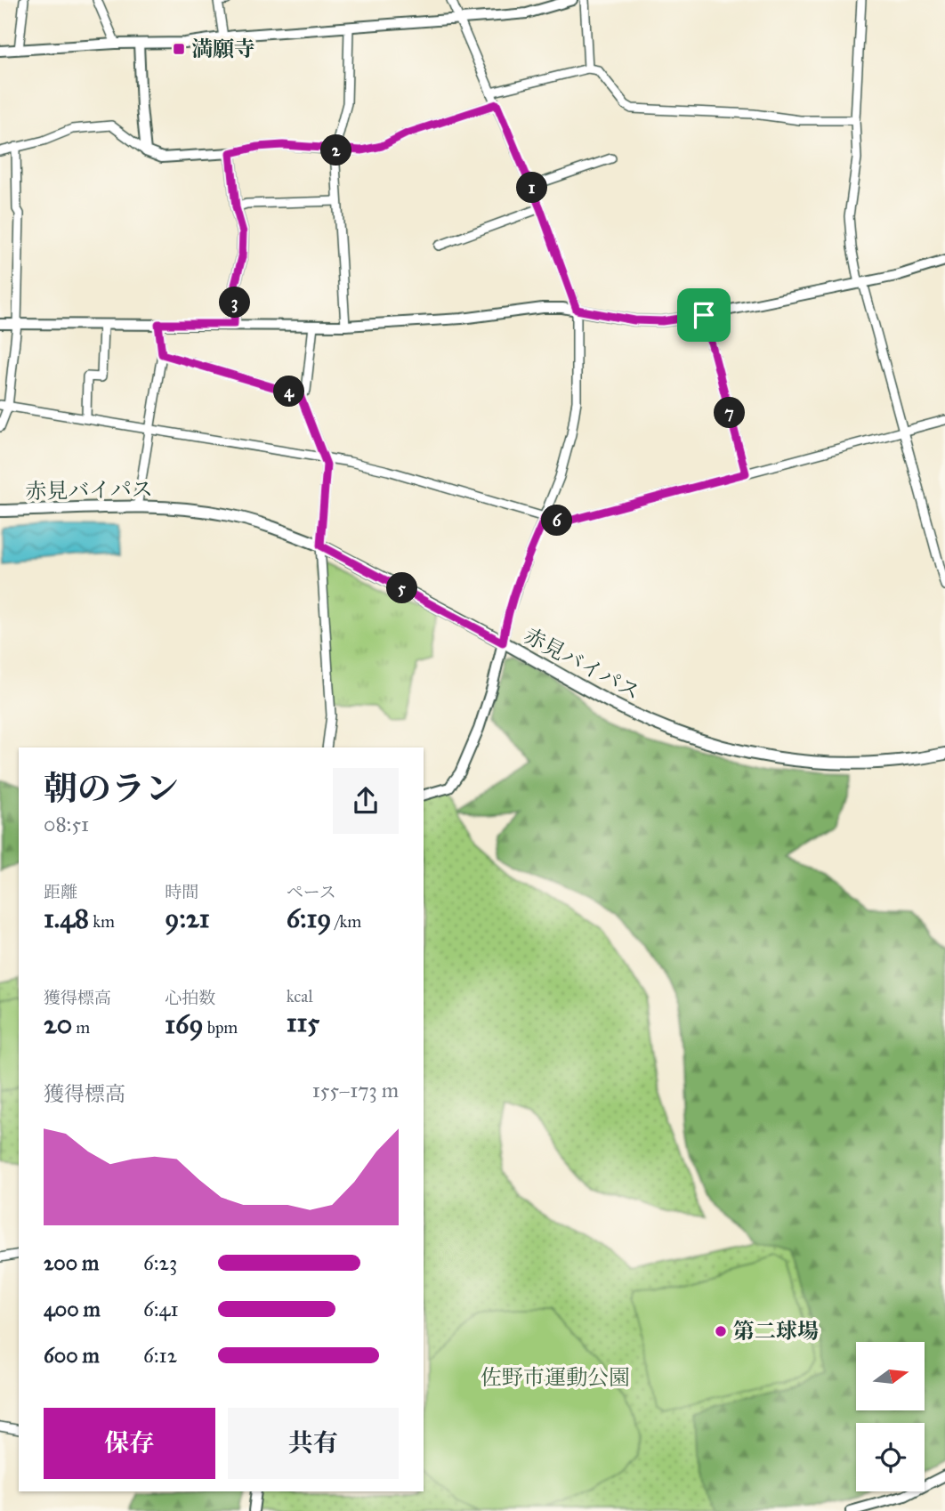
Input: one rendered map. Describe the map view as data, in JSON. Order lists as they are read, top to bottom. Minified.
{"streets":{"main road":["赤見バイパス"]},"parks":["佐野市運動公園"],"places":{"transit":["満願寺"],"other":["第二球場"]},"north":"right","page":{"pins":["2","1","3","4","7","6","5"],"heading":["朝のラン","08:51"],"stats":[["距離","1.48 km"],["時間","9:21"],["ペース","6:19 /km"],["獲得標高","20 m"],["心拍数","169 bpm"],["kcal","115"]],"chart":["獲得標高","155–173 m"],"list":[{"name":"200 m","note":"6:23"},{"name":"400 m","note":"6:41"},{"name":"600 m","note":"6:12"}],"buttons":["保存","共有"]}}
